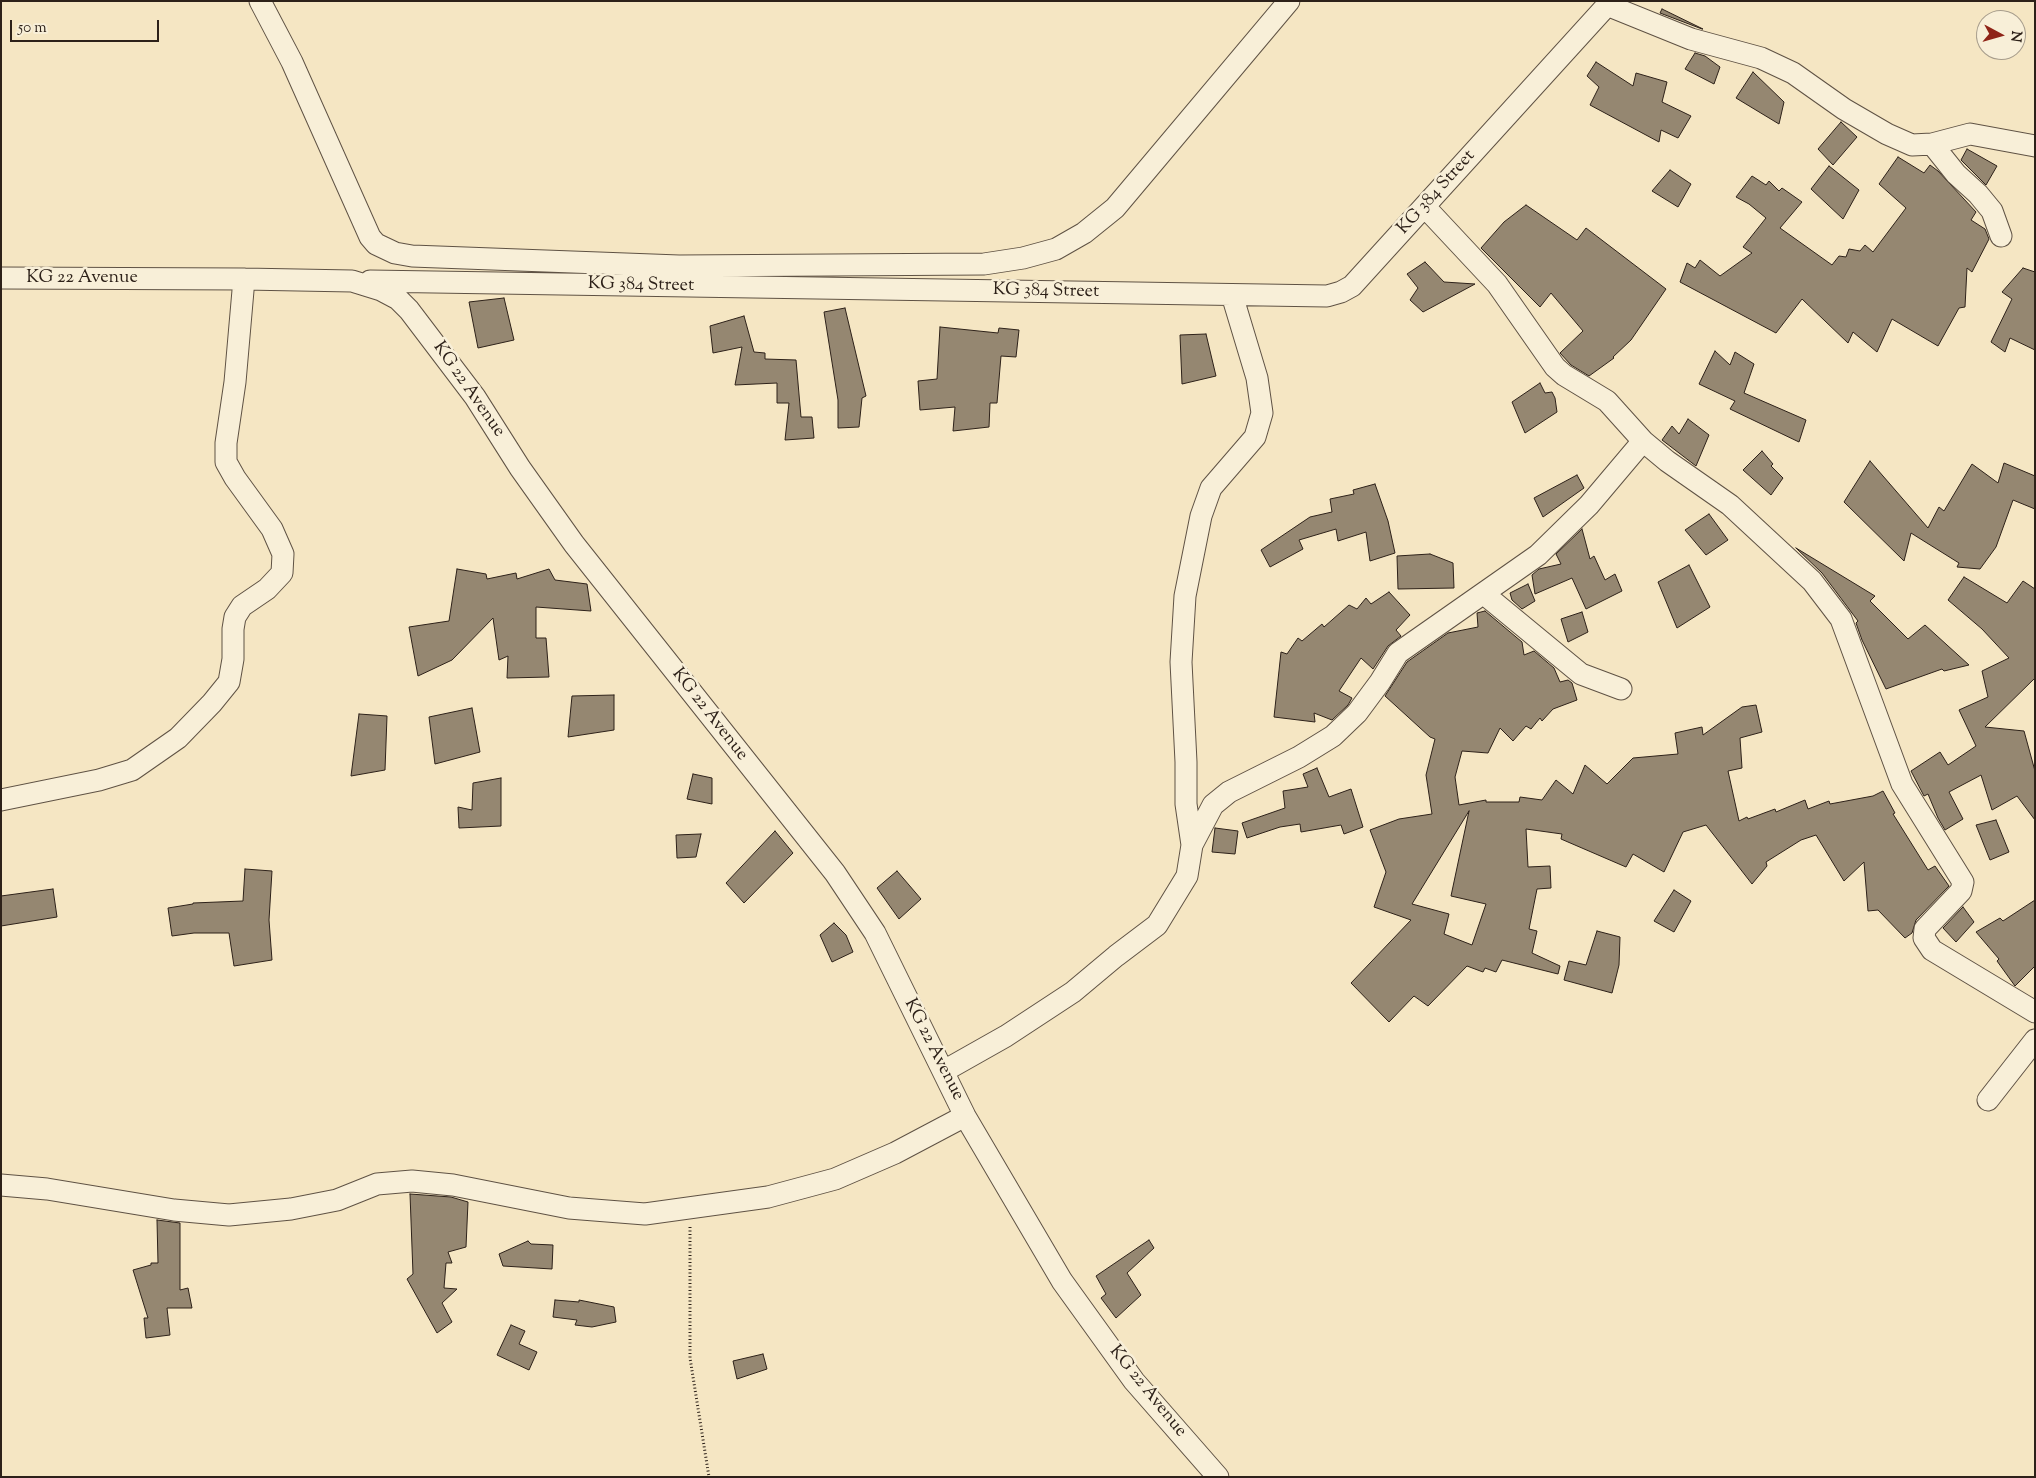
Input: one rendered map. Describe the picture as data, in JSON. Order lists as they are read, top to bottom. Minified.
{"streets":{"street":["KG 384 Street","KG 22 Avenue"]},"crossings":[["KG 384 Street","KG 22 Avenue"]],"scale_bar":"50 m","north":"right"}
